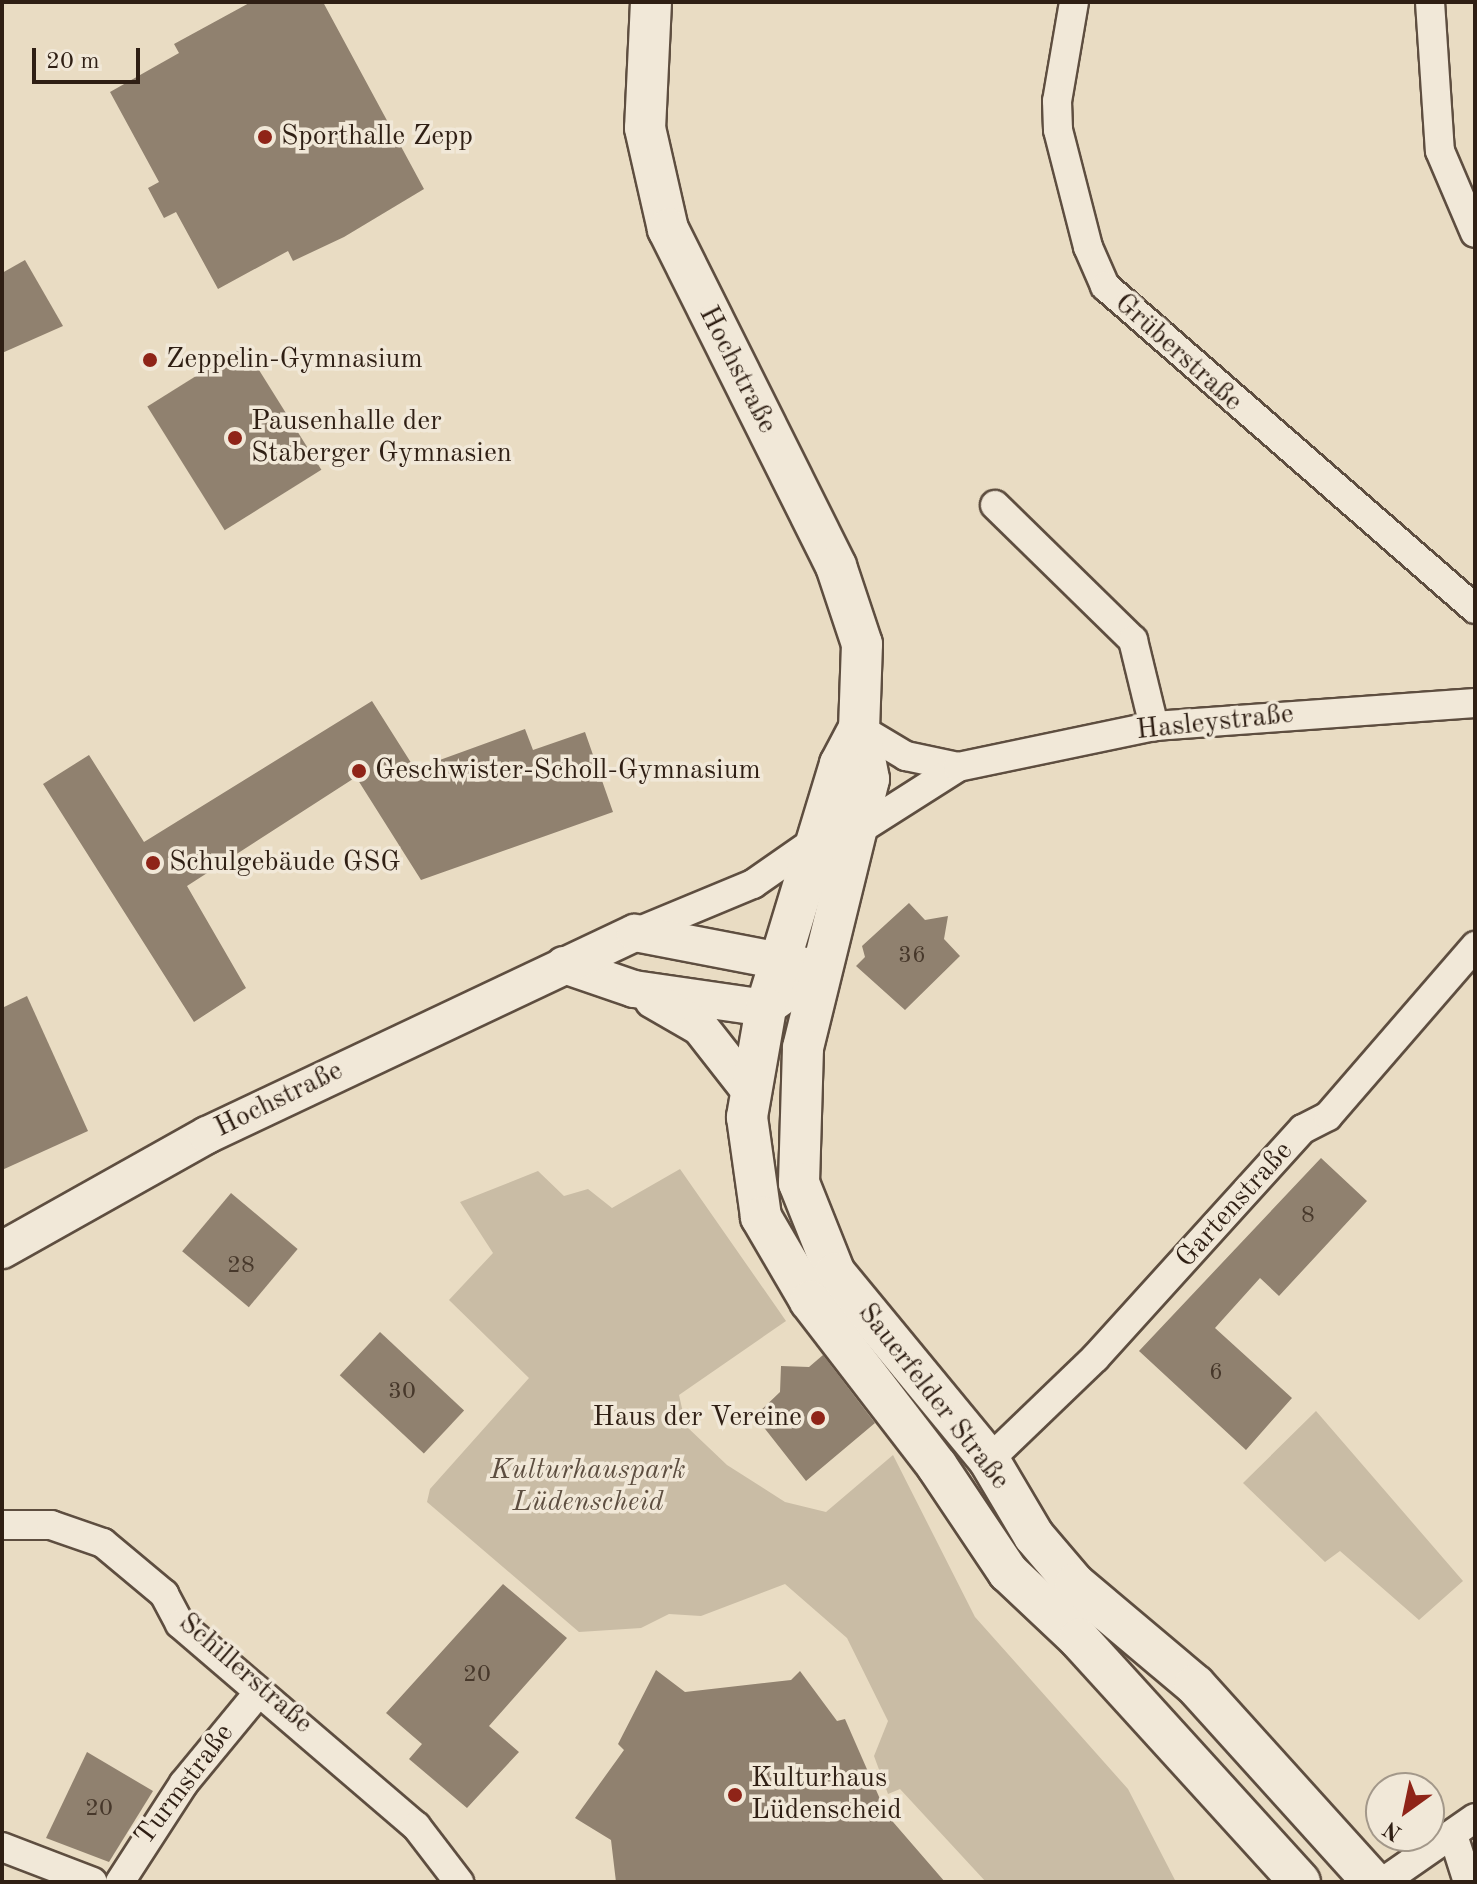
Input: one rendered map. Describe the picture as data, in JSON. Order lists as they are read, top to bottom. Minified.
{"streets":{"main road":["Hochstraße","Sauerfelder Straße"],"street":["Grüberstraße","Hasleystraße","Gartenstraße","Schillerstraße","Turmstraße"]},"crossings":[["Hochstraße","Hasleystraße"],["Hochstraße","Sauerfelder Straße"],["Hasleystraße","Sauerfelder Straße"],["Gartenstraße","Sauerfelder Straße"],["Schillerstraße","Turmstraße"]],"parks":["Kulturhauspark Lüdenscheid"],"places":["Sporthalle Zepp","Zeppelin-Gymnasium","Pausenhalle der Staberger Gymnasien","Geschwister-Scholl-Gymnasium","Schulgebäude GSG","Haus der Vereine","Kulturhaus Lüdenscheid"],"house_numbers":["36","8","28","6","30","20","20"],"scale_bar":"20 m","north":"bottom left"}
